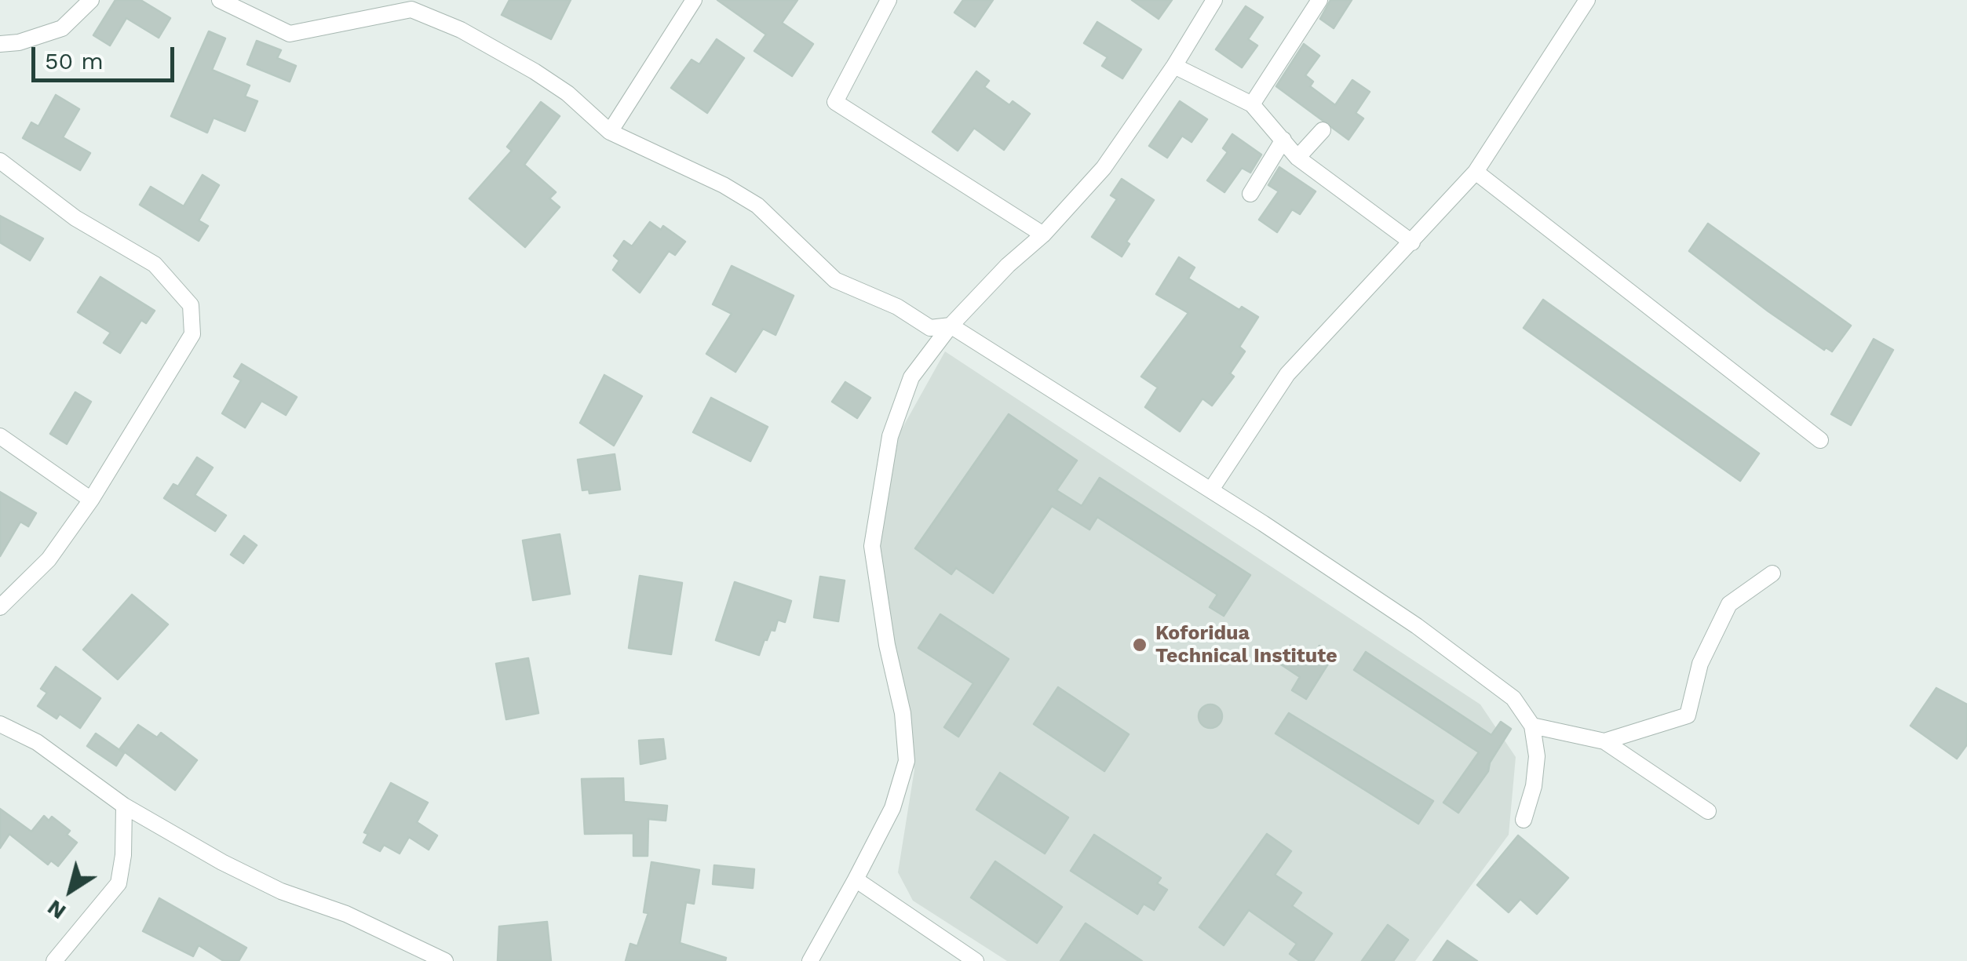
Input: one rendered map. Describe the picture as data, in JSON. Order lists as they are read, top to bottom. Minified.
{"places":["Koforidua Technical Institute"],"scale_bar":"50 m","north":"bottom left"}
